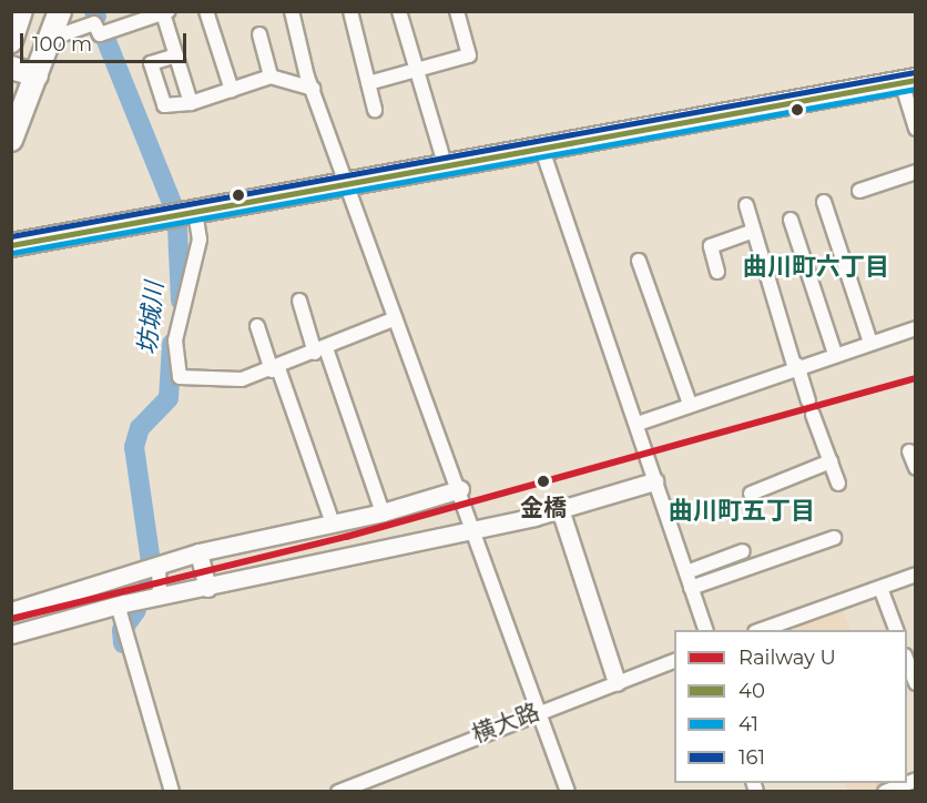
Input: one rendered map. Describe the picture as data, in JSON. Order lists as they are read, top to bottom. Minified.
{"streets":{"street":["横大路"]},"districts":["曲川町六丁目","曲川町五丁目"],"water":["坊城川"],"places":["金橋"],"lines":["transit line 161","transit line 40","transit line 41","rail line U"],"legend":["Railway U","40","41","161"],"scale_bar":"100 m"}
